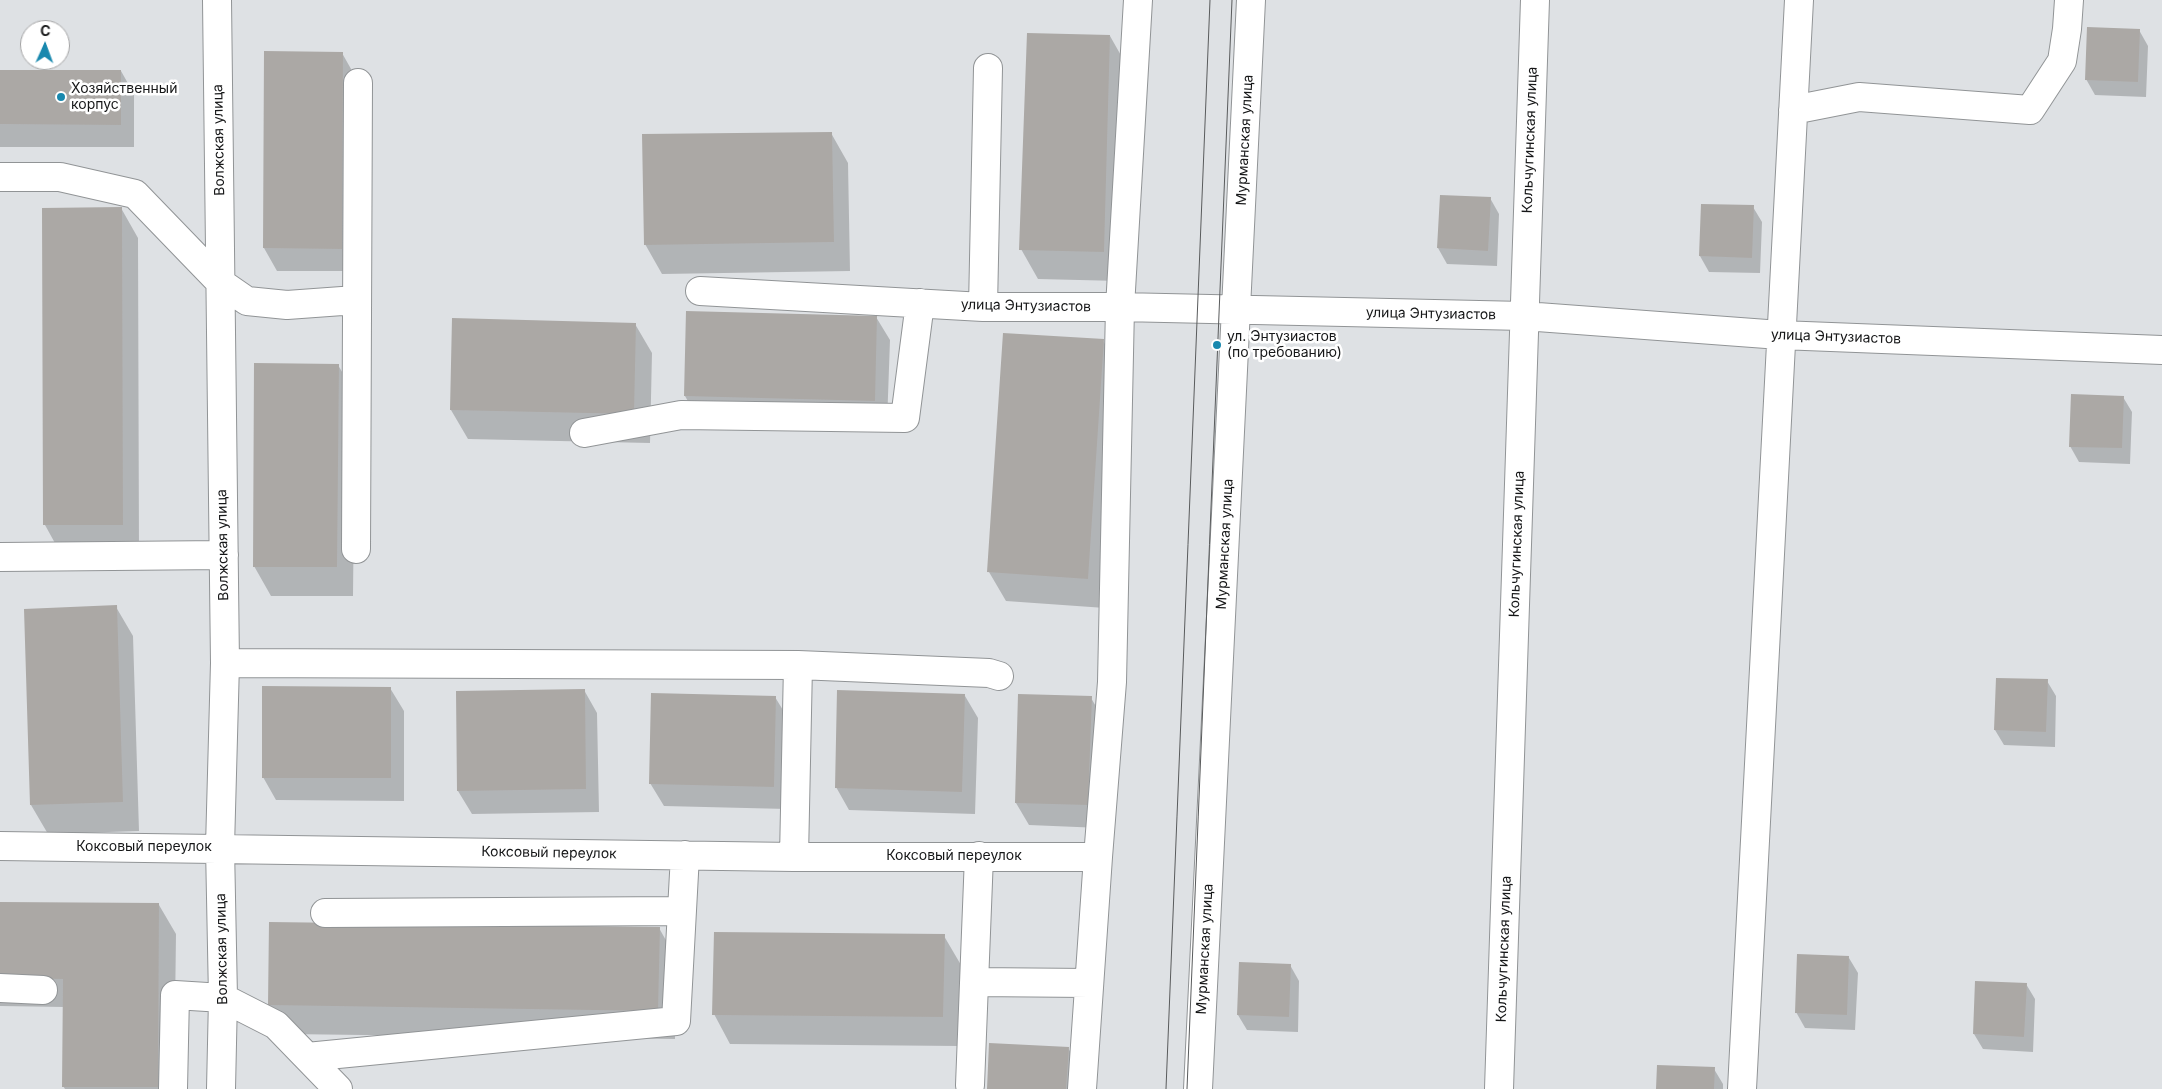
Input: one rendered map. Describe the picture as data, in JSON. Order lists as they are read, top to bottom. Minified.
{"streets":{"street":["Волжская улица","Мурманская улица","Кольчугинская улица","улица Энтузиастов","Коксовый переулок"]},"crossings":[["Волжская улица","Коксовый переулок"],["Мурманская улица","улица Энтузиастов"],["Кольчугинская улица","улица Энтузиастов"]],"places":["Хозяйственный корпус","ул. Энтузиастов (по требованию)"],"north":"top"}
